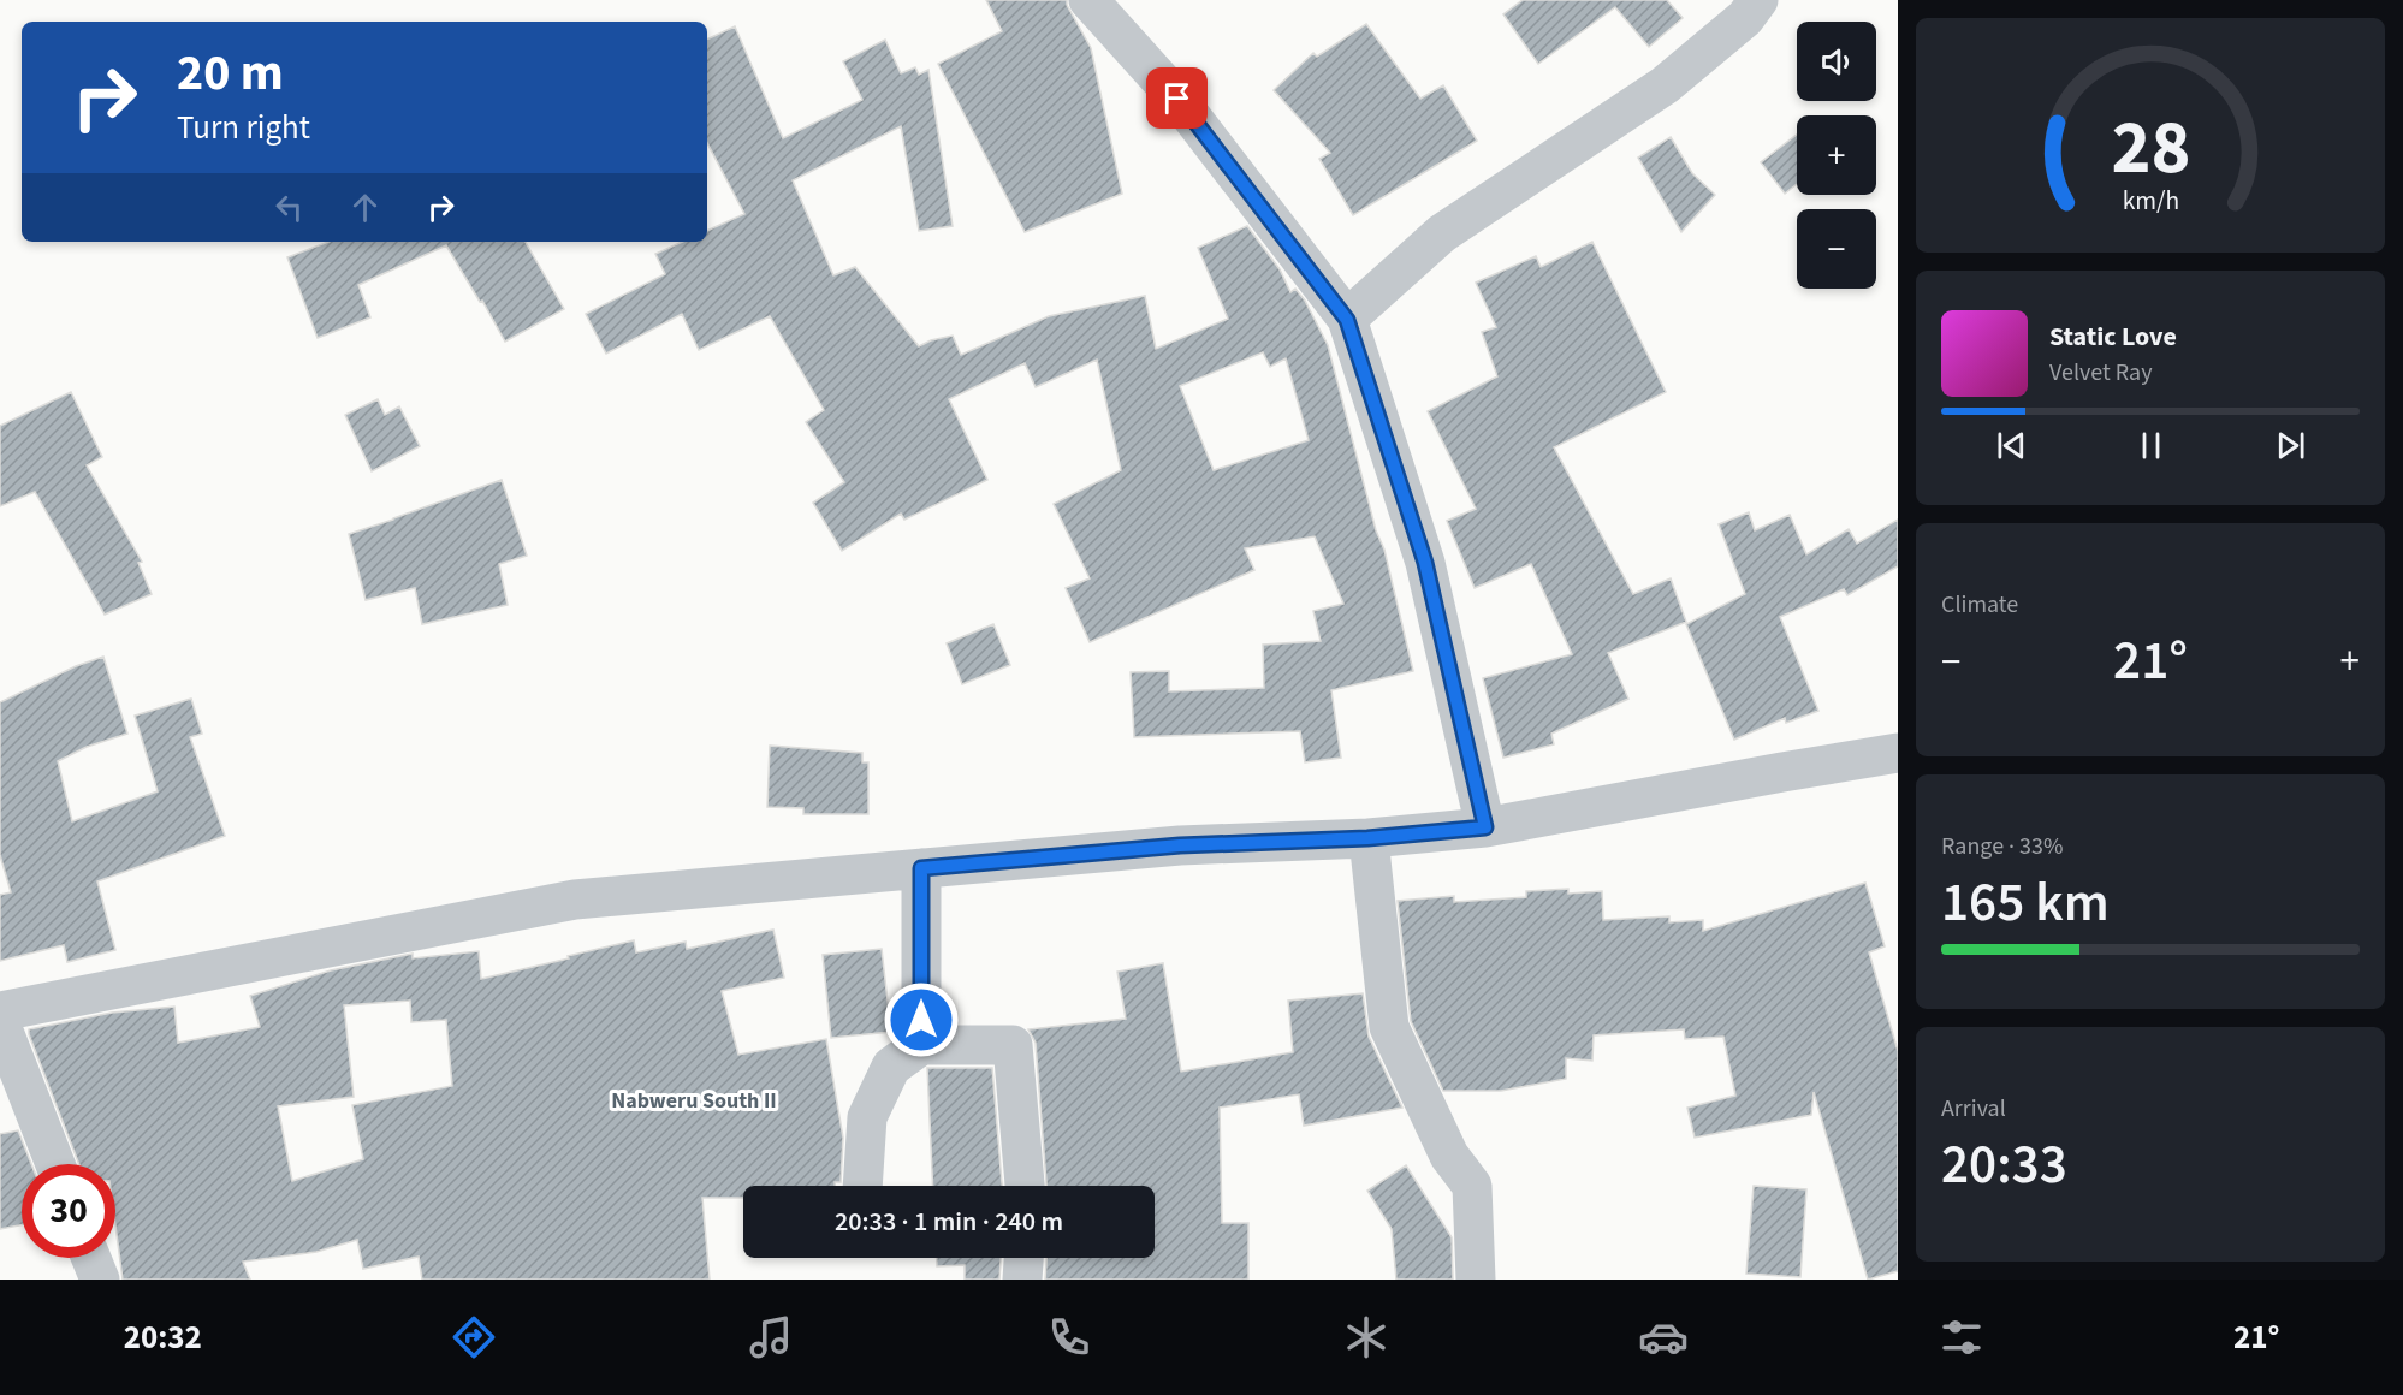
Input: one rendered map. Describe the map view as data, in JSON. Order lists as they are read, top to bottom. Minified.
{"districts":["Nabweru South II"],"page":{"map_buttons":["+","−"],"turn":["20 m","Turn right"],"song":["Static Love","Velvet Ray"],"tile":["Climate",["Range · 33%","165 km"],["Arrival","20:33"]],"heat":["−","21°","+"],"limit":"30","trip":"20:33 · 1 min · 240 m","tabs":["20:32","21°"],"gauge":["28","km/h"]}}
